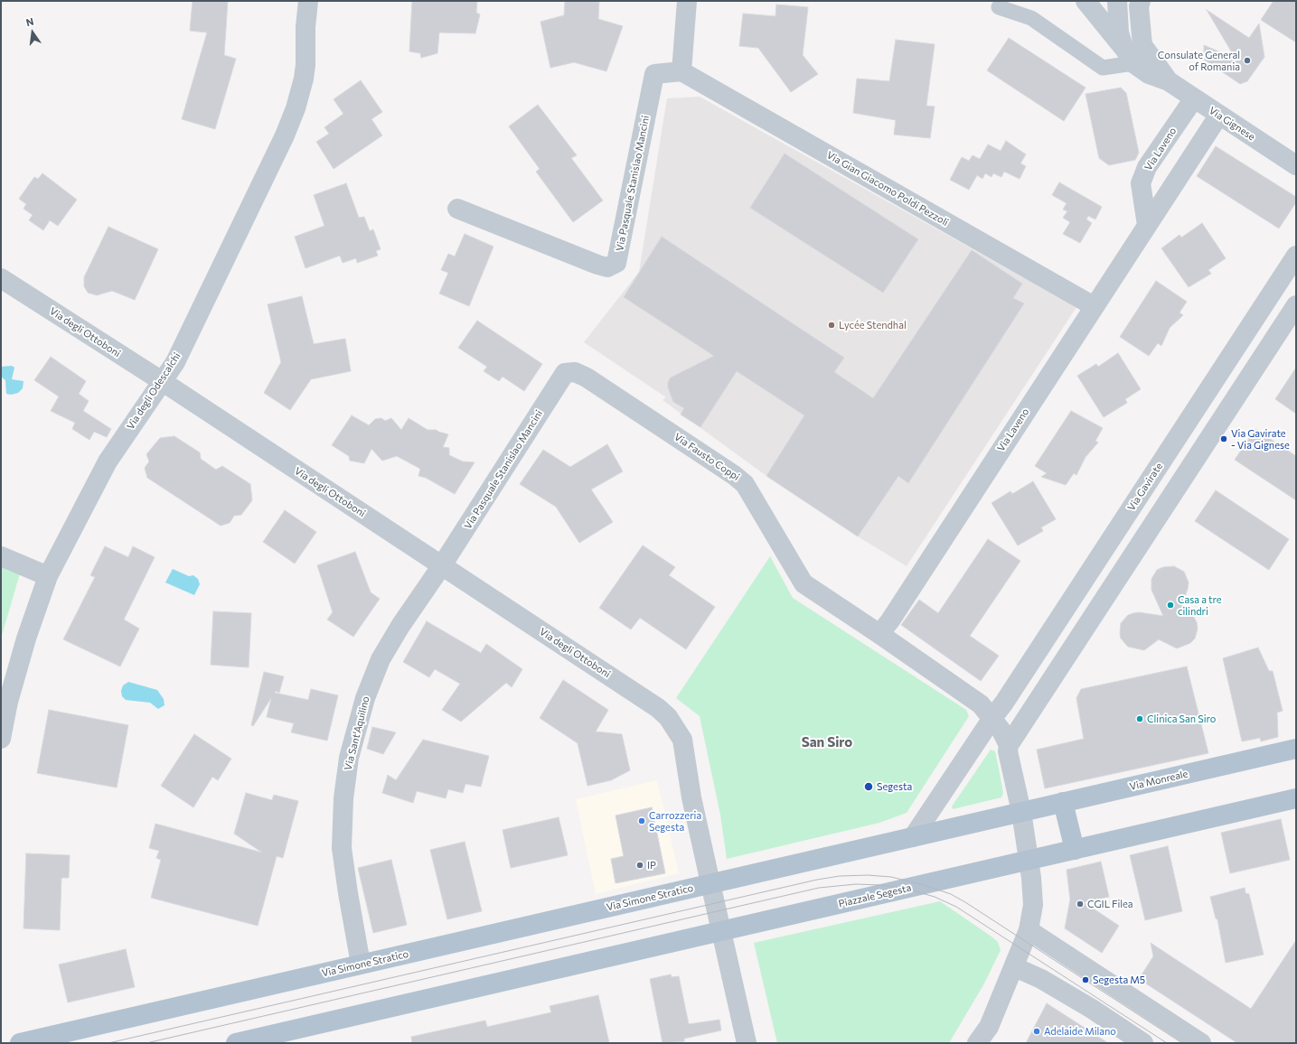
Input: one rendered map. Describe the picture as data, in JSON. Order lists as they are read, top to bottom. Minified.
{"streets":{"main road":["Via Monreale","Piazzale Segesta","Via Simone Stratico"],"street":["Via Gignese","Via Laveno","Via Pasquale Stanislao Mancini","Via Gian Giacomo Poldi Pezzoli","Via degli Ottoboni","Via degli Odescalchi","Via Fausto Coppi","Via Gavirate","Via Sant'Aquilino"]},"crossings":[["Via Gignese","Via Laveno"],["Via Laveno","Via Gian Giacomo Poldi Pezzoli"],["Via Laveno","Via Fausto Coppi"],["Via Pasquale Stanislao Mancini","Via Gian Giacomo Poldi Pezzoli"],["Via Pasquale Stanislao Mancini","Via degli Ottoboni"],["Via Pasquale Stanislao Mancini","Via Fausto Coppi"],["Via Pasquale Stanislao Mancini","Via Sant'Aquilino"],["Via degli Ottoboni","Via degli Odescalchi"],["Via degli Ottoboni","Via Sant'Aquilino"],["Via degli Ottoboni","Via Simone Stratico"],["Via Sant'Aquilino","Via Simone Stratico"]],"districts":["San Siro"],"places":["Consulate General of Romania","Lycée Stendhal","Via Gavirate - Via Gignese","Casa a tre cilindri","Clinica San Siro","Segesta","Carrozzeria Segesta","IP","CGIL Filea","Segesta M5","Adelaide Milano"],"north":"top"}
